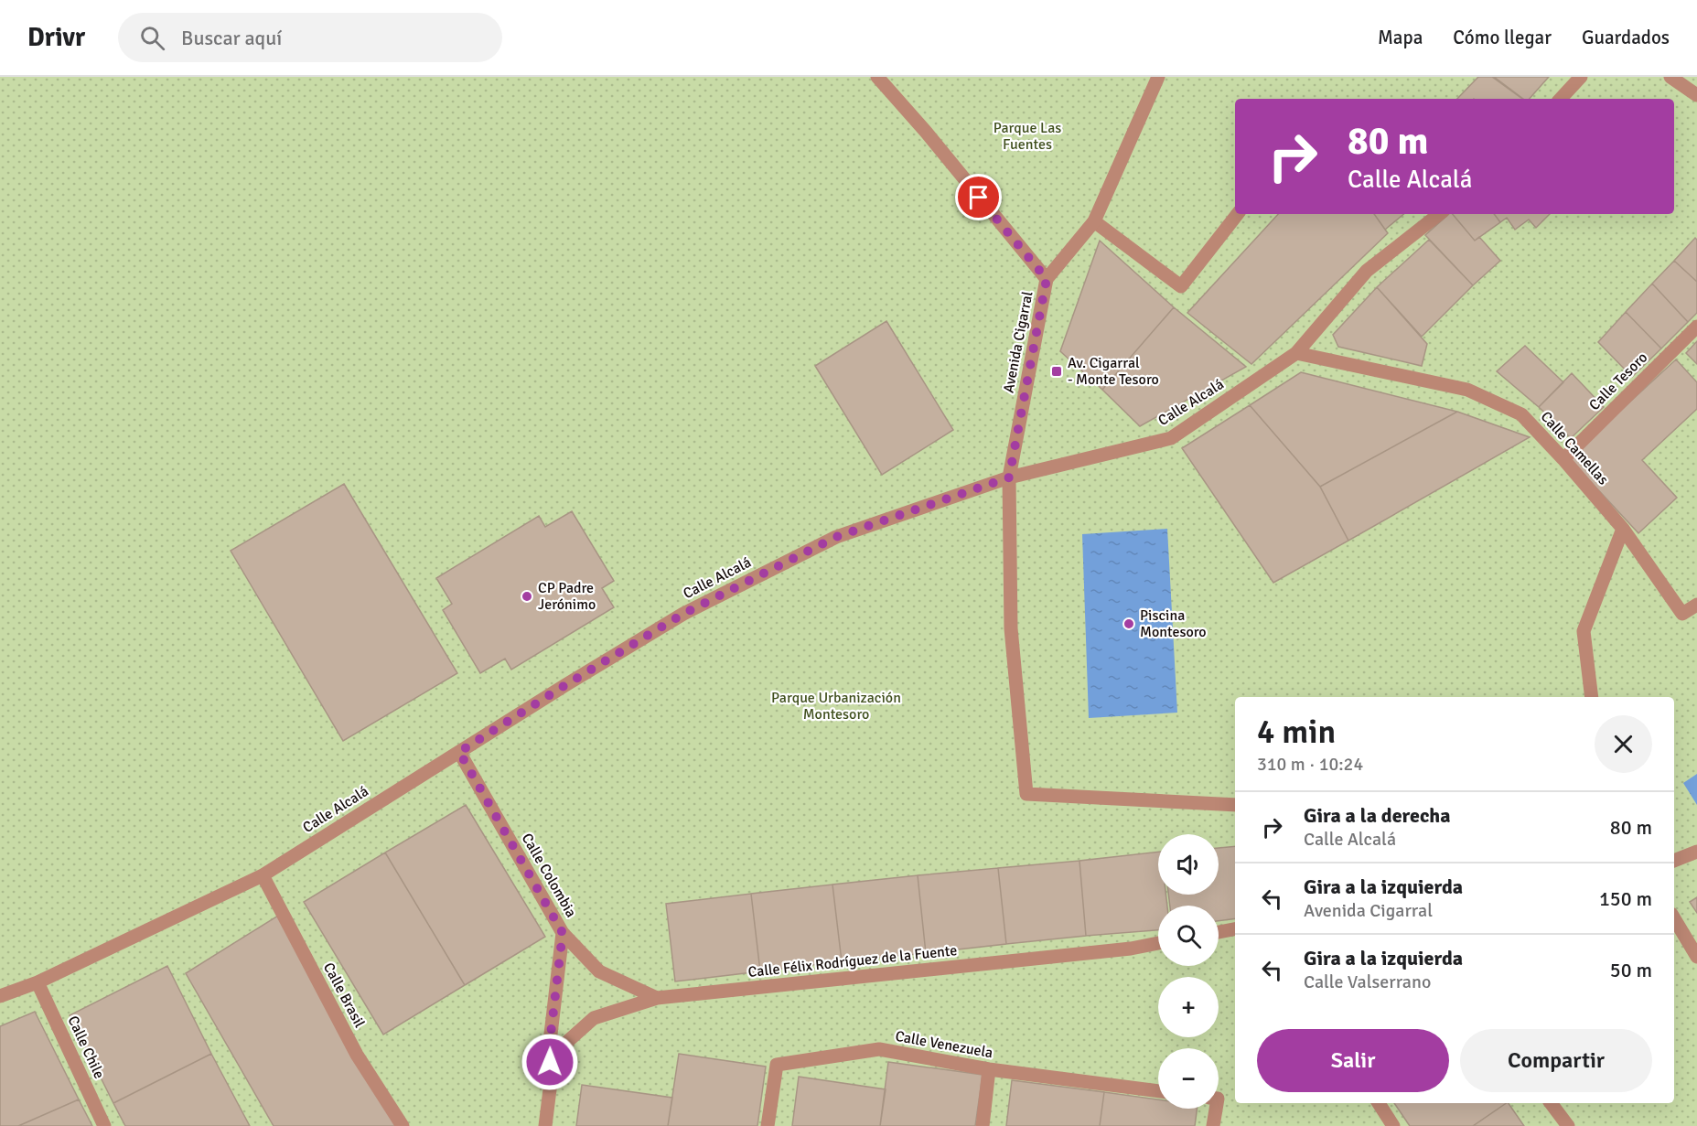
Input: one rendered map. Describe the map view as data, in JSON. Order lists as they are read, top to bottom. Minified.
{"streets":{"street":["Avenida Cigarral","Calle Tesoro","Calle Alcalá","Calle Camellas","Calle Colombia","Calle Félix Rodríguez de la Fuente","Calle Brasil","Calle Venezuela","Calle Chile"]},"crossings":[["Avenida Cigarral","Calle Alcalá"],["Calle Tesoro","Calle Camellas"],["Calle Alcalá","Calle Camellas"],["Calle Alcalá","Calle Colombia"],["Calle Alcalá","Calle Brasil"],["Calle Alcalá","Calle Chile"],["Calle Colombia","Calle Félix Rodríguez de la Fuente"]],"parks":["Parque Las Fuentes","Parque Urbanización Montesoro"],"places":{"transit":["Av. Cigarral - Monte Tesoro"],"other":["CP Padre Jerónimo","Piscina Montesoro"]},"page":{"header":"Drivr","search":"Buscar aquí","nav":["Mapa","Cómo llegar","Guardados"],"turn":["80 m","Calle Alcalá"],"heading":["4 min","310 m · 10:24"],"list":[{"name":"Gira a la derecha","note":"Calle Alcalá","value":"80 m"},{"name":"Gira a la izquierda","note":"Avenida Cigarral","value":"150 m"},{"name":"Gira a la izquierda","note":"Calle Valserrano","value":"50 m"}],"map_buttons":["+","−"],"buttons":["Salir","Compartir"]}}
